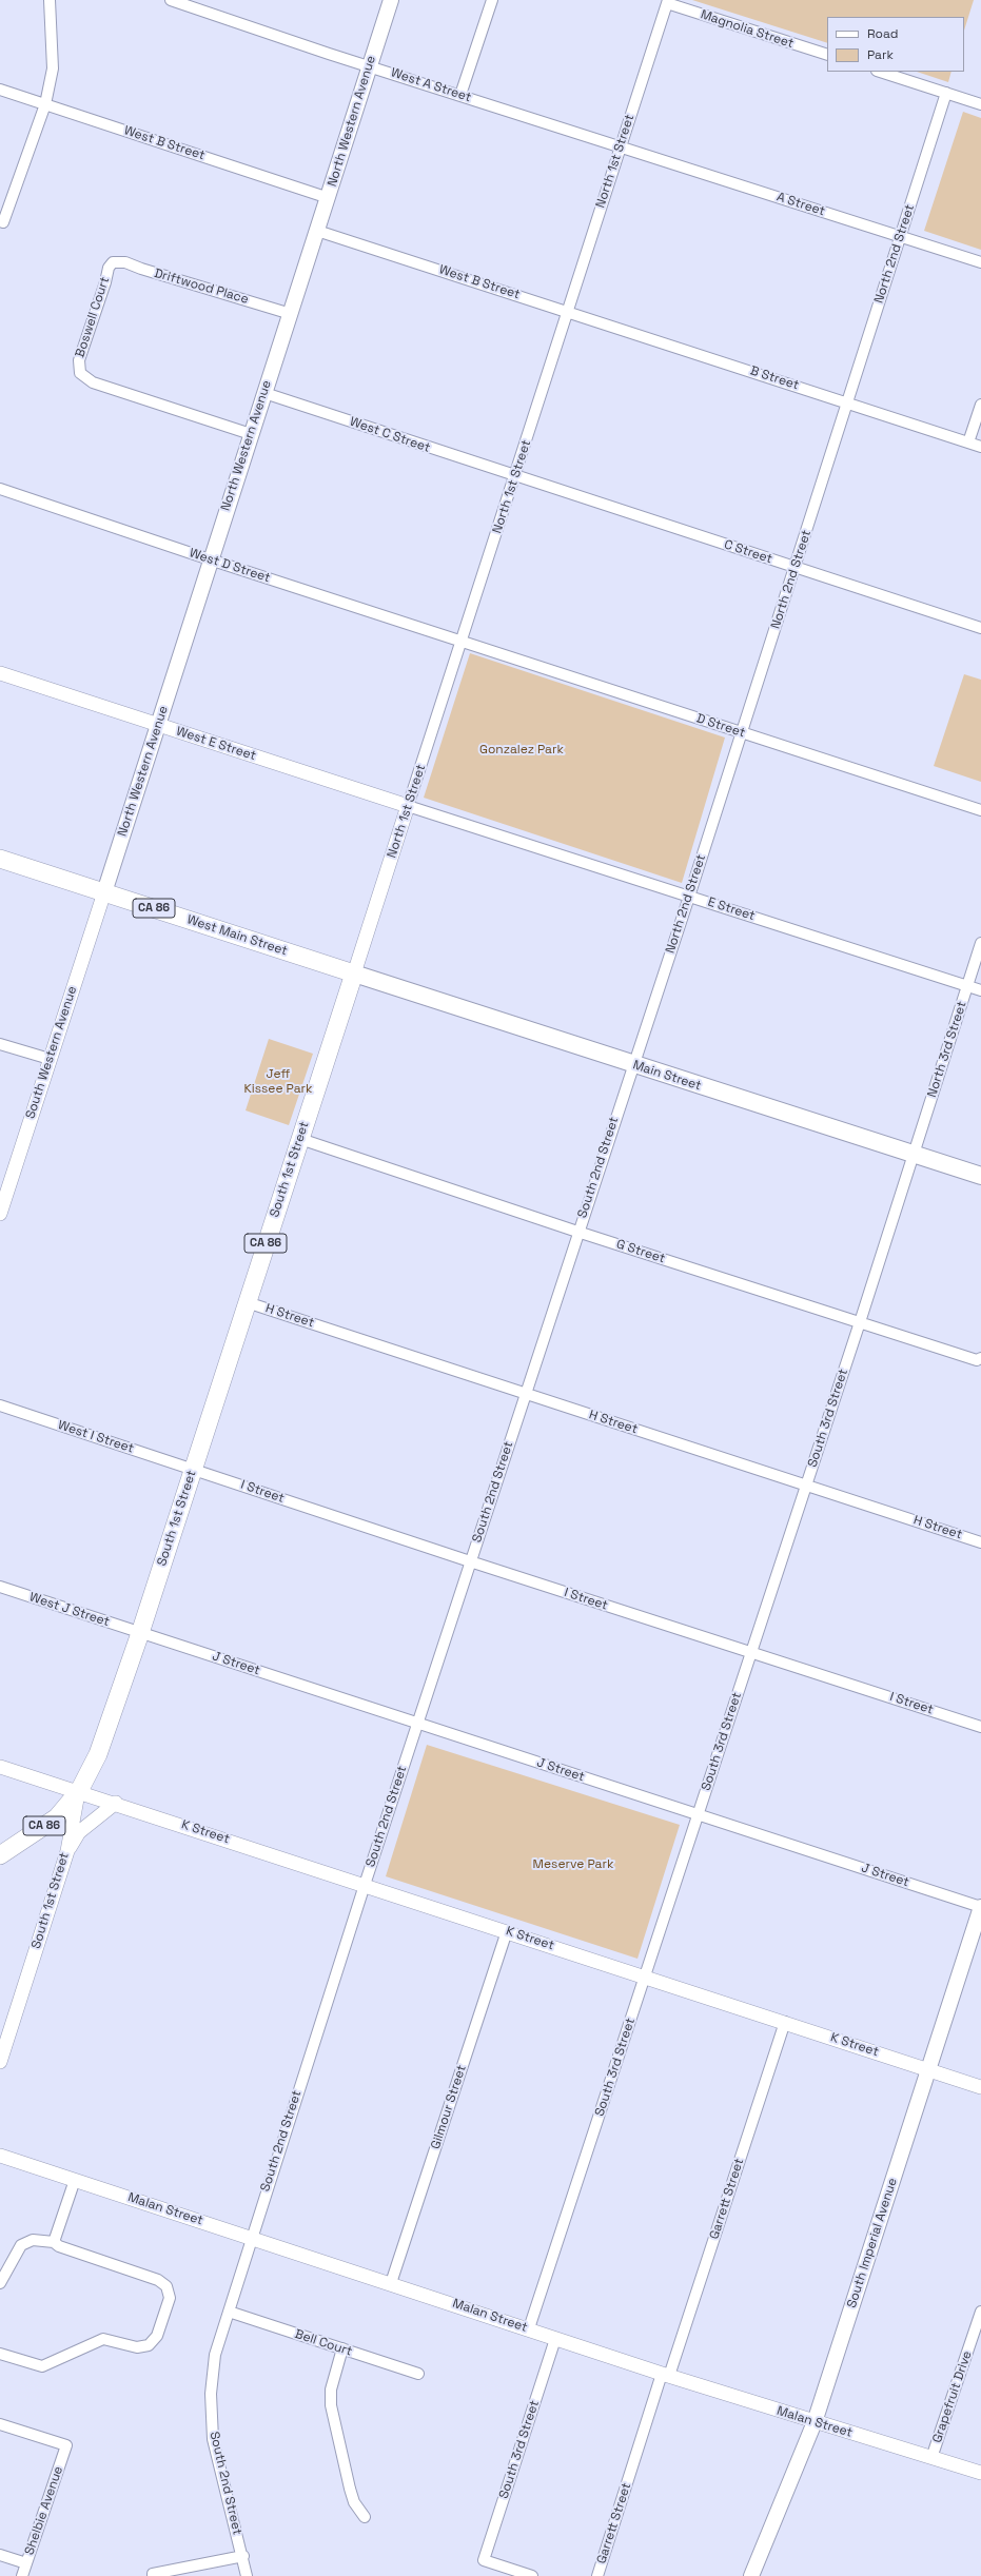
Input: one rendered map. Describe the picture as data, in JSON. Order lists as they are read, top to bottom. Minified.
{"streets":{"highway":["CA 86","West Main Street","South 1st Street"],"main road":["North Western Avenue","Main Street","South Imperial Avenue"],"street":["Magnolia Street","West A Street","West B Street","North 1st Street","A Street","North 2nd Street","Driftwood Place","Boswell Court","B Street","West C Street","C Street","West D Street","D Street","West E Street","E Street","North 3rd Street","South Western Avenue","South 2nd Street","G Street","H Street","South 3rd Street","West I Street","I Street","West J Street","J Street","K Street","Gilmour Street","Garrett Street","Malan Street","Bell Court","Grapefruit Drive","Shelbie Avenue"]},"crossings":[["Magnolia Street","North 1st Street"],["West A Street","North Western Avenue"],["West A Street","North 1st Street"],["West A Street","A Street"],["North Western Avenue","West B Street"],["North Western Avenue","Driftwood Place"],["North Western Avenue","Boswell Court"],["North Western Avenue","West C Street"],["North Western Avenue","West D Street"],["North Western Avenue","West E Street"],["North Western Avenue","West Main Street"],["North Western Avenue","South Western Avenue"],["West B Street","North 1st Street"],["West B Street","B Street"],["North 1st Street","A Street"],["North 1st Street","B Street"],["North 1st Street","West C Street"],["North 1st Street","C Street"],["North 1st Street","West D Street"],["North 1st Street","D Street"],["North 1st Street","West E Street"],["North 1st Street","E Street"],["North 1st Street","West Main Street"],["North 1st Street","Main Street"],["North 1st Street","South 1st Street"],["A Street","North 2nd Street"],["North 2nd Street","B Street"],["North 2nd Street","C Street"],["North 2nd Street","D Street"],["North 2nd Street","E Street"],["North 2nd Street","Main Street"],["North 2nd Street","South 2nd Street"],["Driftwood Place","Boswell Court"],["West C Street","C Street"],["West D Street","D Street"],["West E Street","E Street"],["CA 86","South 1st Street"],["CA 86","K Street"],["E Street","North 3rd Street"],["West Main Street","South Western Avenue"],["West Main Street","Main Street"],["West Main Street","South 1st Street"],["North 3rd Street","Main Street"],["North 3rd Street","South 3rd Street"],["Main Street","South 2nd Street"],["Main Street","South 1st Street"],["Main Street","South 3rd Street"],["South 2nd Street","G Street"],["South 2nd Street","H Street"],["South 2nd Street","I Street"],["South 2nd Street","J Street"],["South 2nd Street","K Street"],["South 2nd Street","Malan Street"],["South 2nd Street","Bell Court"],["South 1st Street","G Street"],["South 1st Street","H Street"],["South 1st Street","West I Street"],["South 1st Street","I Street"],["South 1st Street","West J Street"],["South 1st Street","J Street"],["South 1st Street","K Street"],["G Street","South 3rd Street"],["H Street","South 3rd Street"],["South 3rd Street","I Street"],["South 3rd Street","J Street"],["South 3rd Street","K Street"],["South 3rd Street","Malan Street"],["West I Street","I Street"],["West J Street","J Street"],["J Street","South Imperial Avenue"],["K Street","Gilmour Street"],["K Street","Garrett Street"],["K Street","South Imperial Avenue"],["Gilmour Street","Malan Street"],["Garrett Street","Malan Street"],["Malan Street","South Imperial Avenue"],["Malan Street","Grapefruit Drive"]],"parks":["Gonzalez Park","Jeff Kissee Park","Meserve Park"],"legend":["Road","Park"]}
